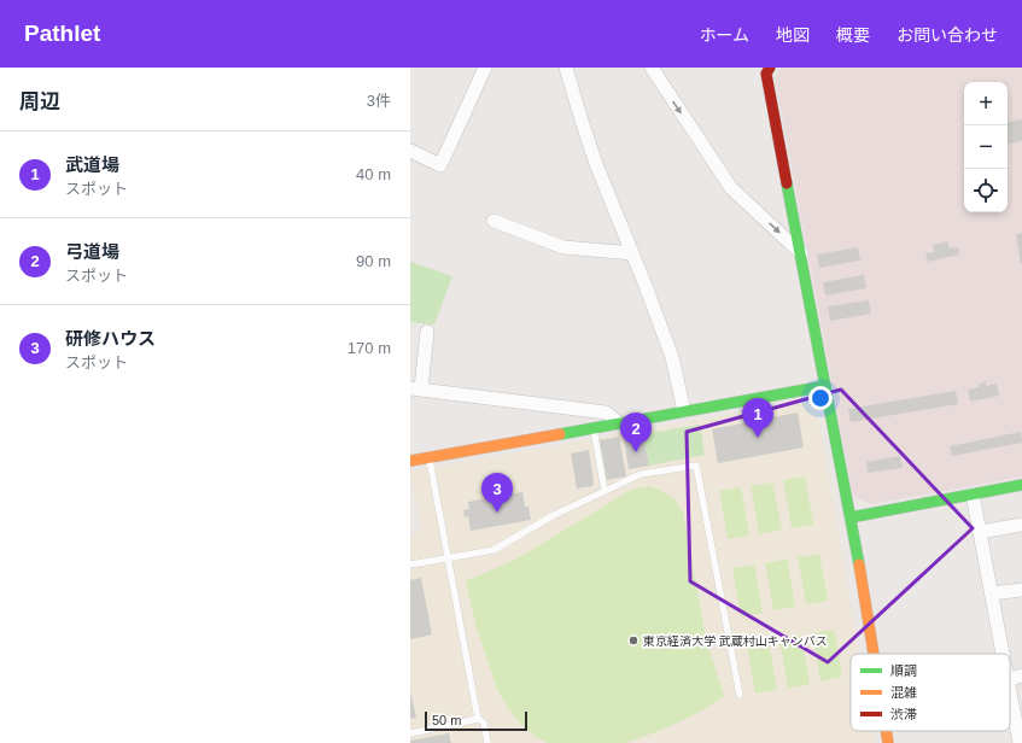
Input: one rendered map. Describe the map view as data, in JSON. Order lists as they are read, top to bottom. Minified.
{"places":["東京経済大学 武蔵村山キャンパス"],"legend":["順調","混雑","渋滞"],"scale_bar":"50 m","page":{"header":"Pathlet","nav":["ホーム","地図","概要","お問い合わせ"],"heading":["周辺","3件"],"map_buttons":["+","−"],"list":[{"mark":"1","name":"武道場","note":"スポット","value":"40 m"},{"mark":"2","name":"弓道場","note":"スポット","value":"90 m"},{"mark":"3","name":"研修ハウス","note":"スポット","value":"170 m"}],"pins":["1","2","3"],"scale":"50 m"}}
